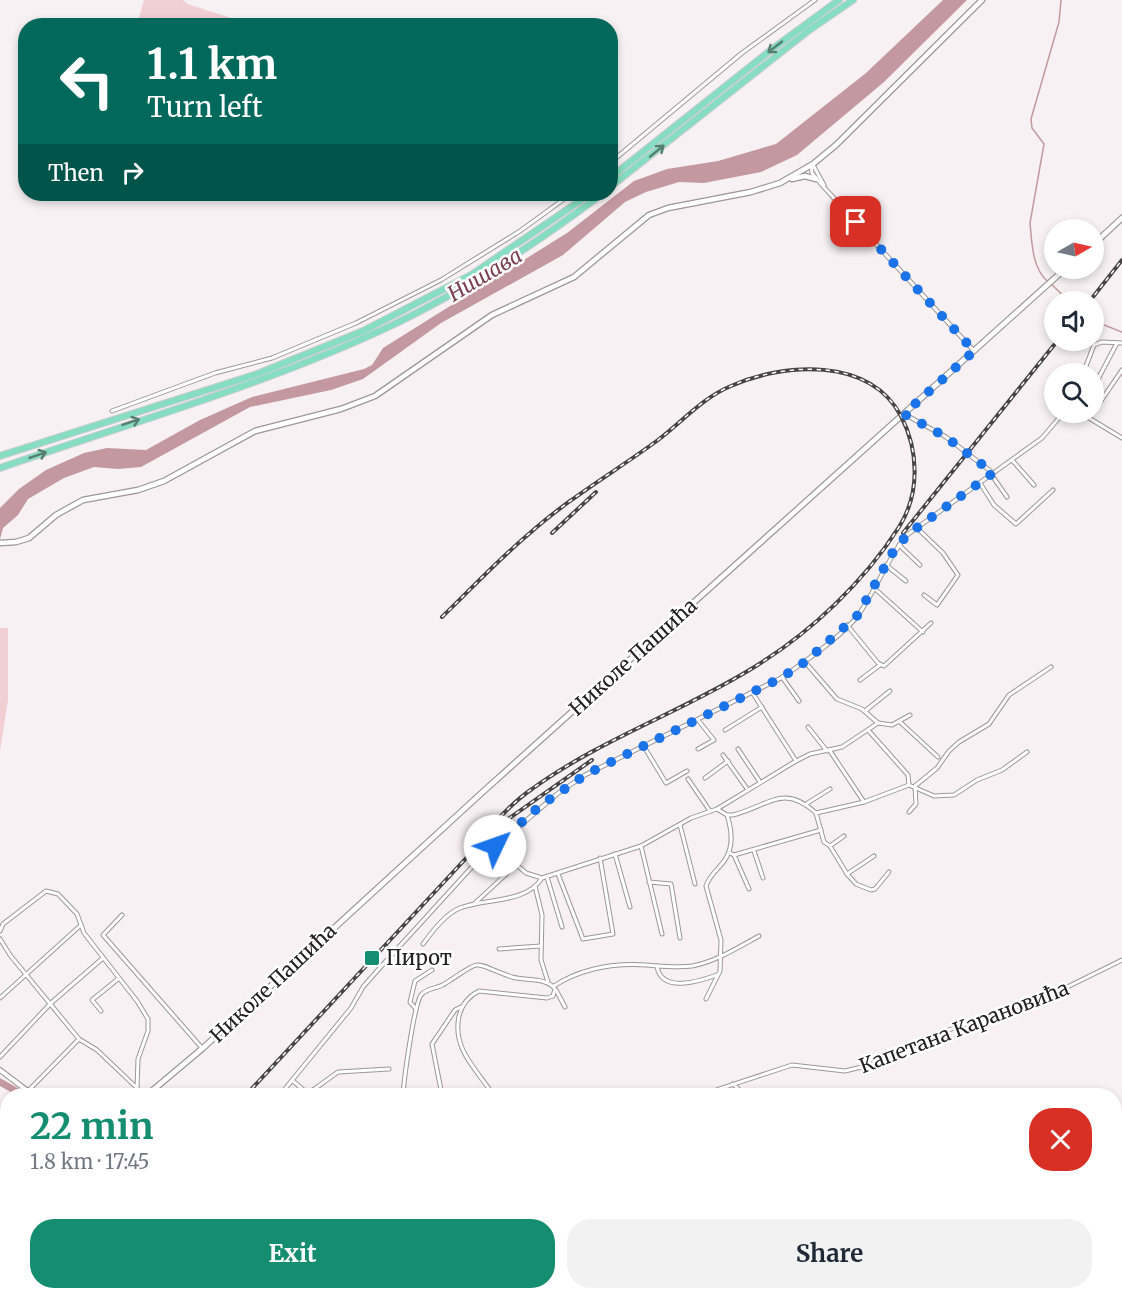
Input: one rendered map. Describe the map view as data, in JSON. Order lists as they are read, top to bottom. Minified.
{"streets":{"main road":["Николе Пашића"],"street":["Капетана Карановића"]},"water":["Нишава"],"places":{"transit":["Пирот"]},"north":"right","page":{"turn":["1.1 km","Turn left"],"then":"Then","heading":["22 min","1.8 km · 17:45"],"buttons":["Exit","Share"]}}
